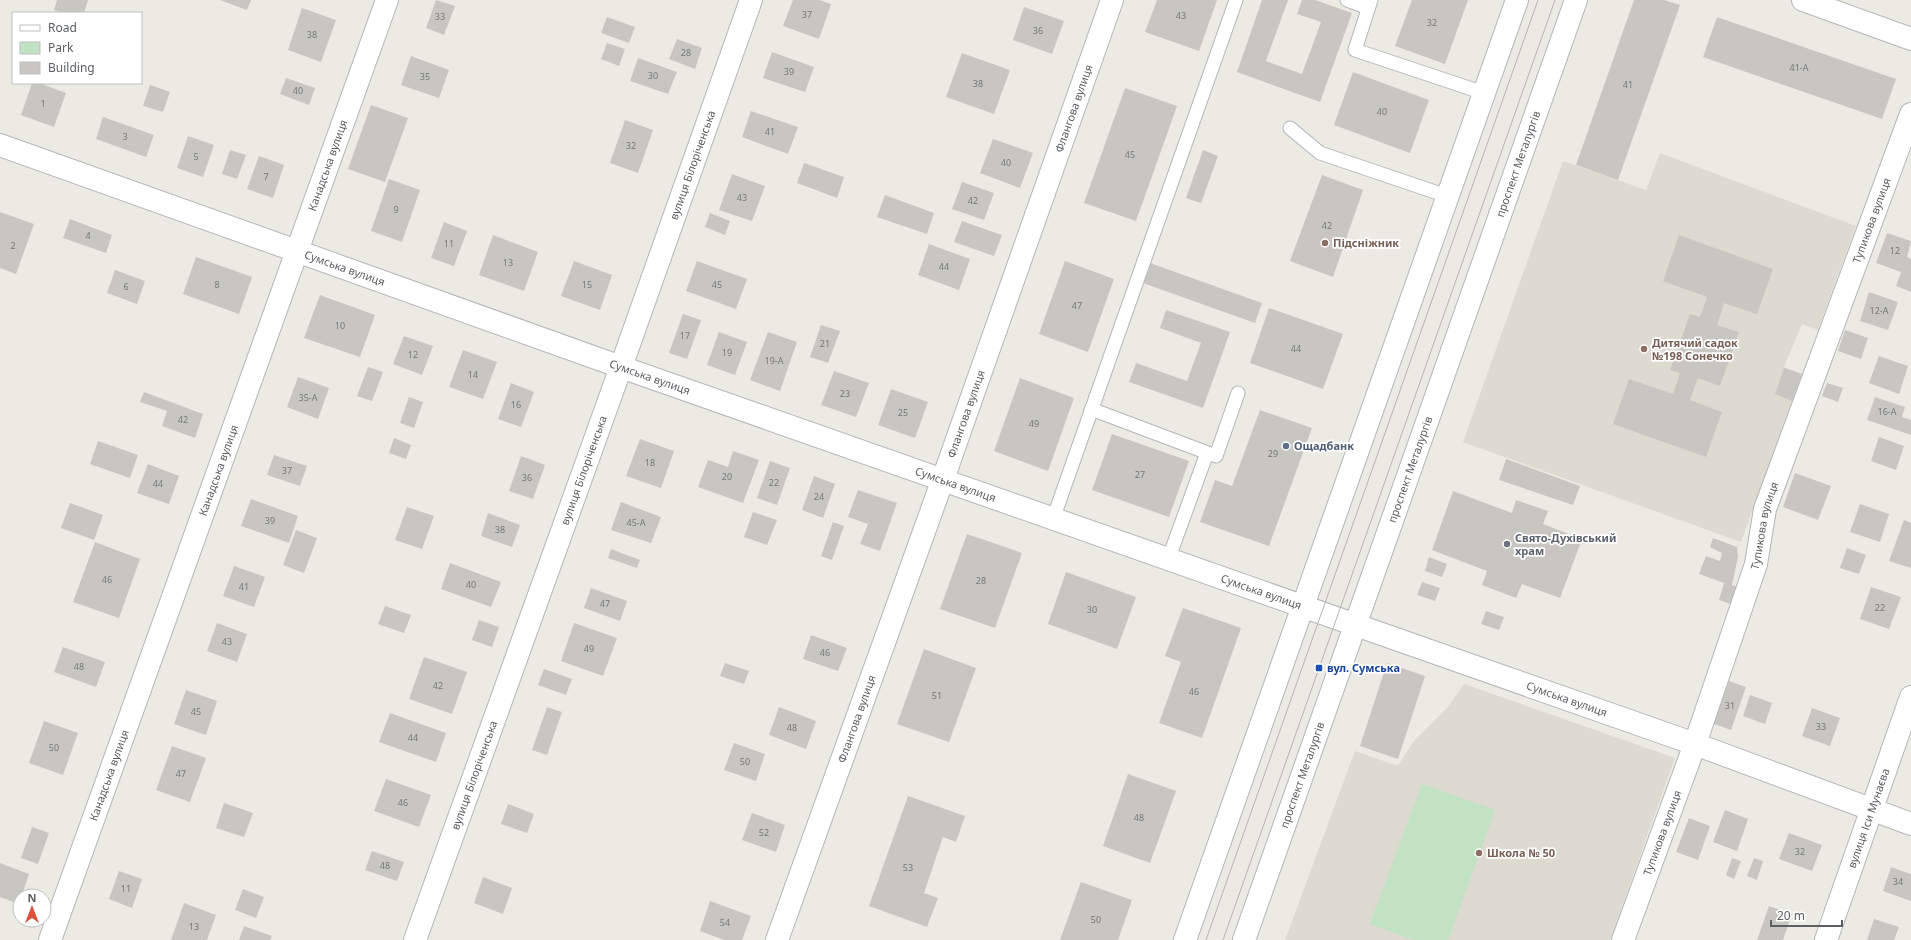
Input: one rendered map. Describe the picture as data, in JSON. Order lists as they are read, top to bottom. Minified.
{"streets":{"street":["Флангова вулиця","Канадська вулиця","вулиця Білоріченська","проспект Металургів","Тупикова вулиця","Сумська вулиця","вулиця Іси Мунаєва"]},"crossings":[["Флангова вулиця","Сумська вулиця"],["Канадська вулиця","Сумська вулиця"],["вулиця Білоріченська","Сумська вулиця"],["проспект Металургів","Сумська вулиця"],["Тупикова вулиця","Сумська вулиця"],["Сумська вулиця","вулиця Іси Мунаєва"]],"places":{"other":["Підсніжник","Дитячий садок №198 Сонечко","Ощадбанк","Свято-Духівський храм","Школа № 50"],"transit":["вул. Сумська"]},"house_numbers":["37","43","33","32","36","38","28","41-А","39","30","35","38","41","40","1","40","41","3","32","45","5","40","7","43","42","9","42","4","11","2","12","13","44","8","15","45","6","47","12-А","10","17","21","44","19","12","19-А","14","23","35-А","16","16-А","25","42","49","29","18","37","27","20","36","22","44","24","39","45-А","38","46","28","40","41","47","22","30","43","49","46","48","42","46","51","31","45","33","48","44","50","50","47","46","48","52","32","48","53","34","11","50","54","13"],"legend":["Road","Park","Building"],"scale_bar":"20 m","north":"top"}
